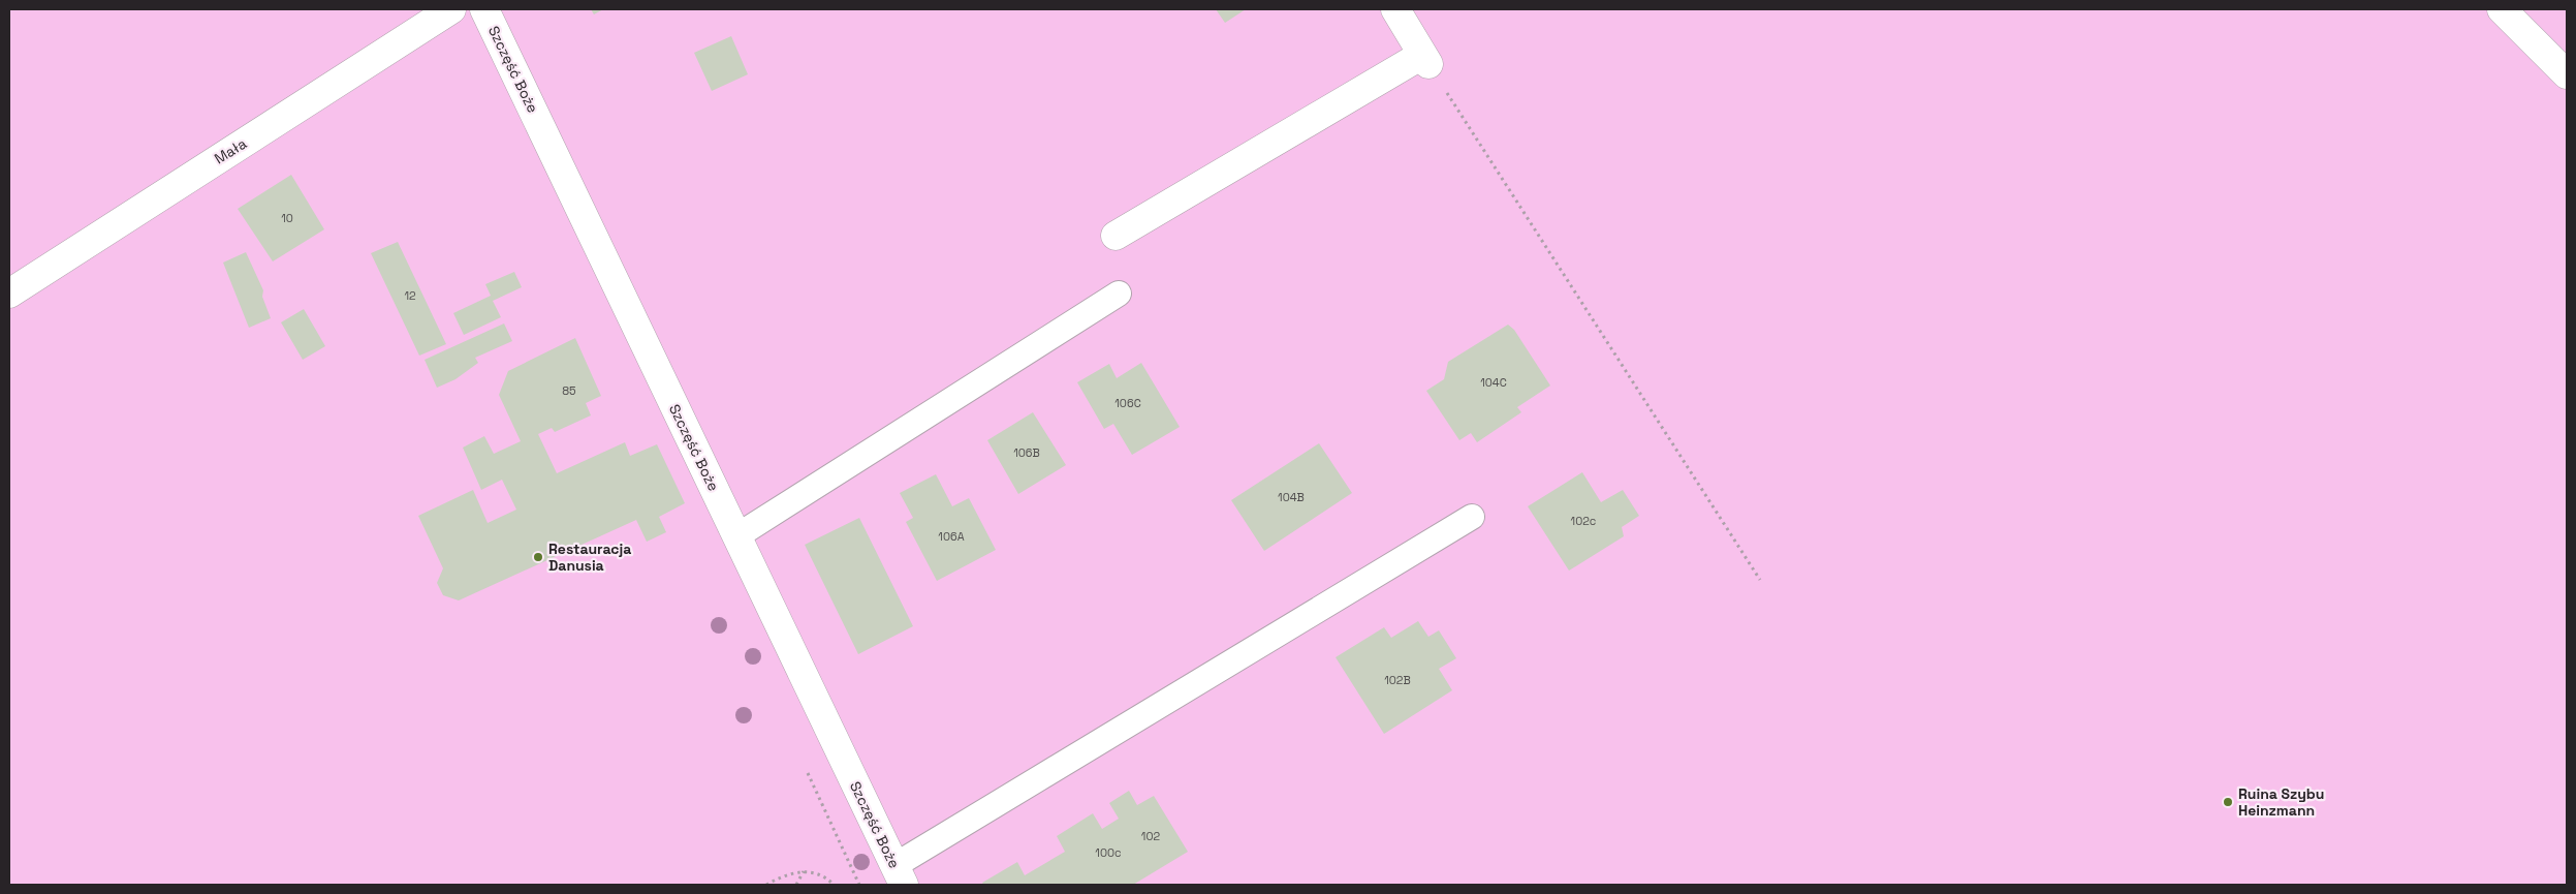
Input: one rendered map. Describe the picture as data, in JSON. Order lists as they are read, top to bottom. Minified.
{"streets":{"street":["Szczęść Boże","Mała"]},"places":["Restauracja Danusia","Ruina Szybu Heinzmann"],"house_numbers":["10","12","104C","85","106C","106B","104B","102c","106A","102B","102","100c"]}
